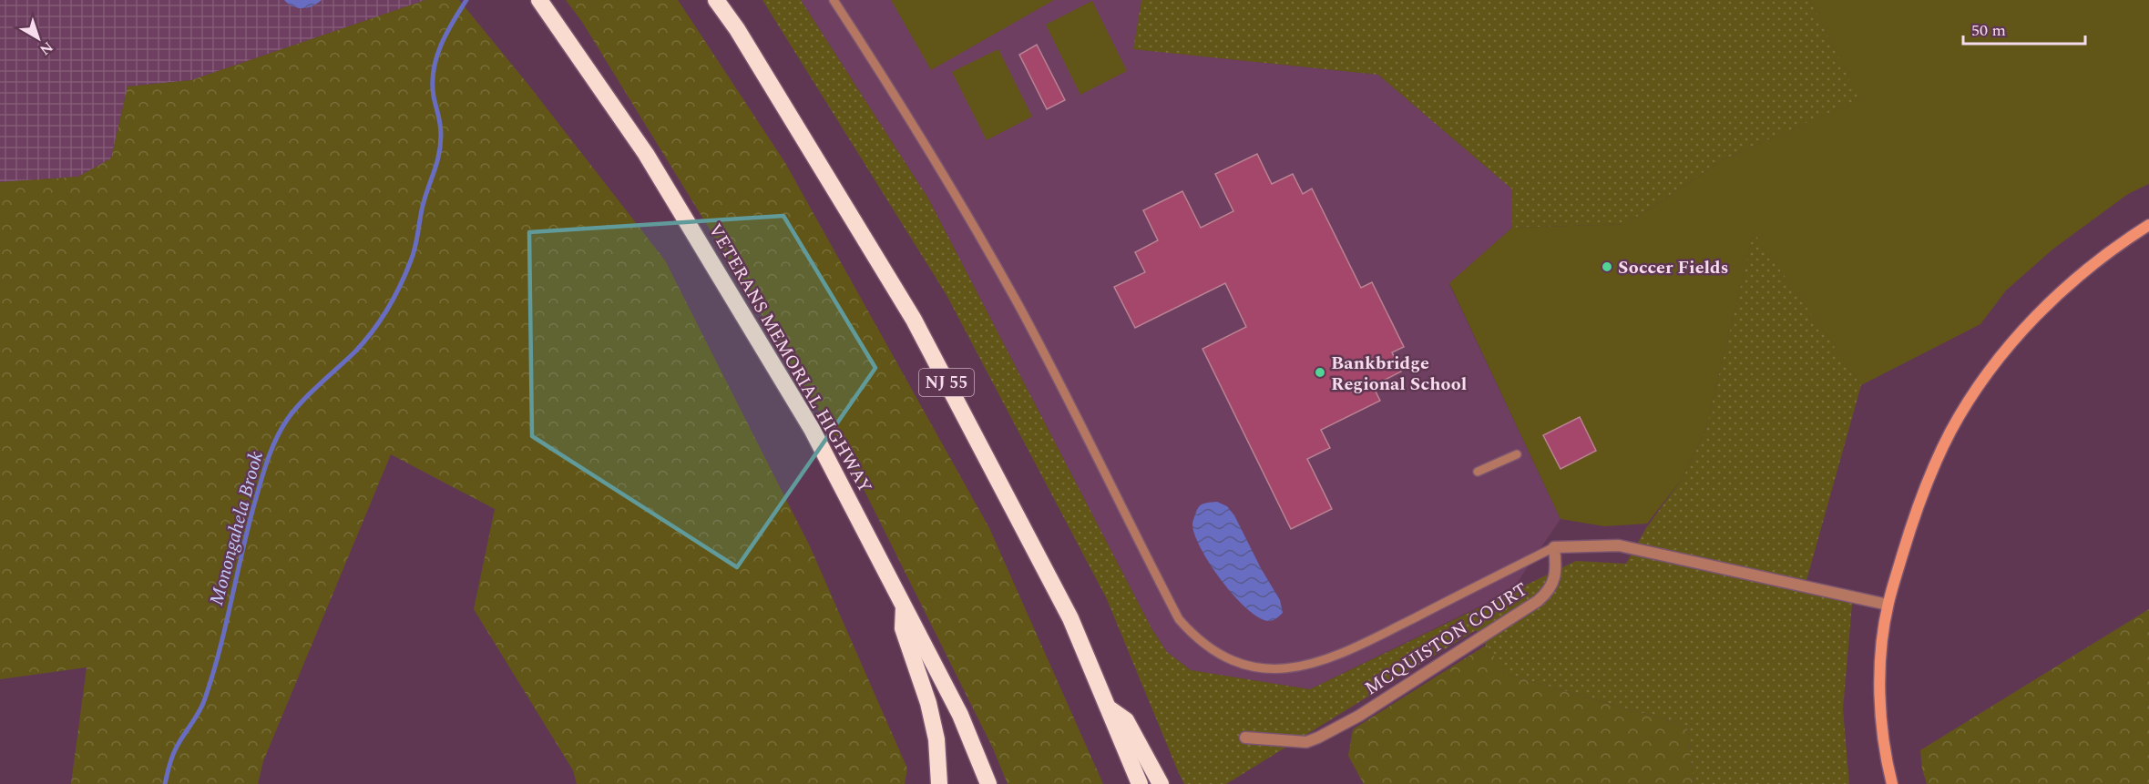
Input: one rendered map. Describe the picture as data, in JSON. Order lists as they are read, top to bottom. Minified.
{"streets":{"highway":["VETERANS MEMORIAL HIGHWAY","NJ 55"],"street":["MCQUISTON COURT"]},"water":["Monongahela Brook"],"places":["Soccer Fields","Bankbridge Regional School"],"scale_bar":"50 m","north":"bottom right"}
